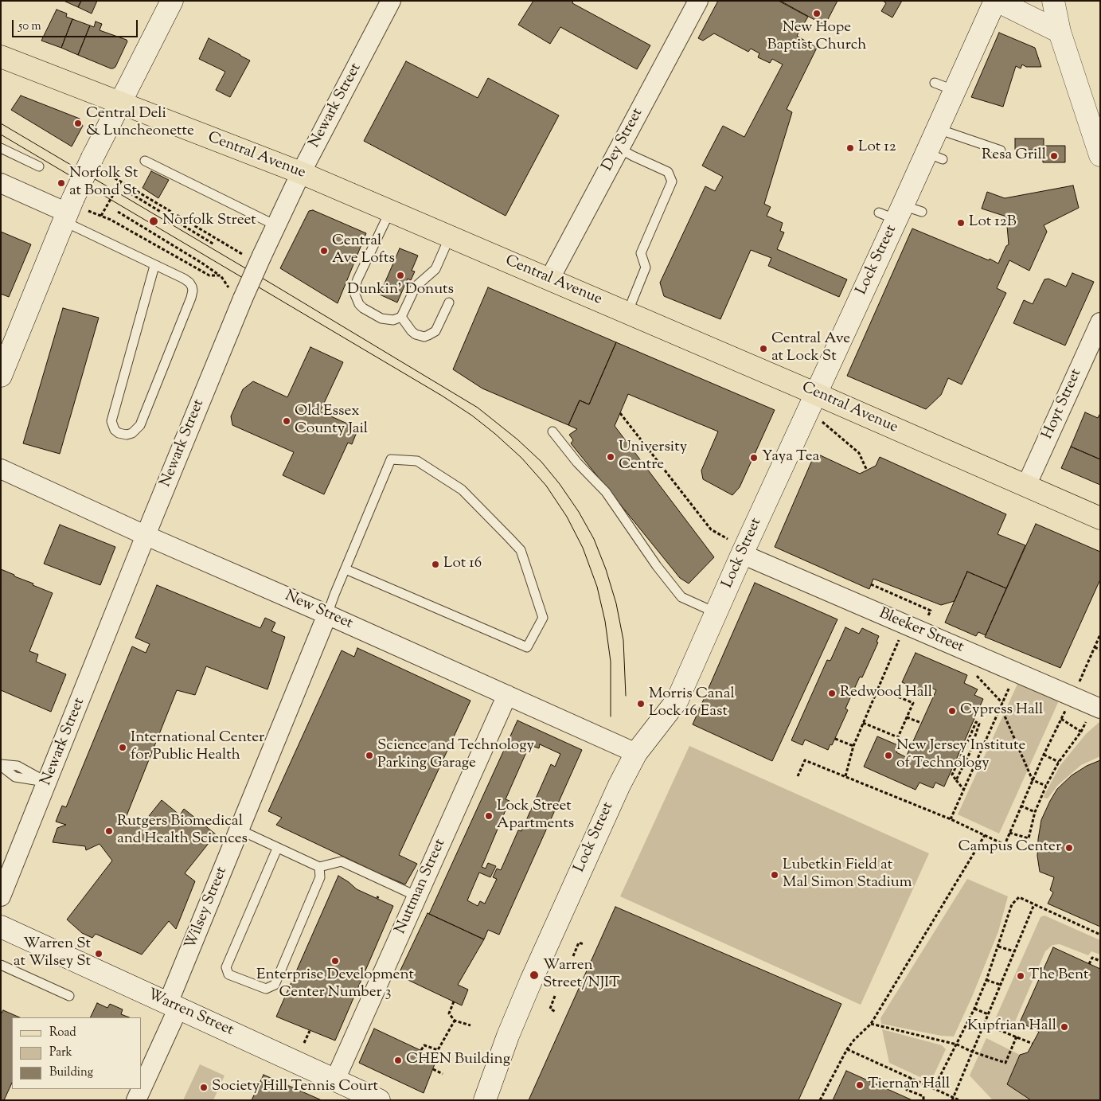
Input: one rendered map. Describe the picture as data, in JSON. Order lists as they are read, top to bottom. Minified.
{"streets":{"main road":["Central Avenue","Lock Street","Warren Street"],"street":["Newark Street","Dey Street","Hoyt Street","New Street","Bleeker Street","Nuttman Street","Wilsey Street"]},"crossings":[["Newark Street","Central Avenue"],["Newark Street","New Street"],["Dey Street","Central Avenue"],["Central Avenue","Lock Street"],["Central Avenue","Hoyt Street"],["Lock Street","New Street"],["Lock Street","Bleeker Street"],["New Street","Nuttman Street"],["New Street","Wilsey Street"],["Nuttman Street","Warren Street"],["Wilsey Street","Warren Street"]],"places":["New Hope Baptist Church","Central Deli & Luncheonette","Lot 12","Resa Grill","Norfolk St at Bond St","Norfolk Street","Lot 12B","Central Ave Lofts","Dunkin' Donuts","Central Ave at Lock St","Old Essex County Jail","University Centre","Yaya Tea","Lot 16","Redwood Hall","Morris Canal Lock 16 East","Cypress Hall","International Center for Public Health","Science and Technology Parking Garage","New Jersey Institute of Technology","Lock Street Apartments","Rutgers Biomedical and Health Sciences","Campus Center","Lubetkin Field at Mal Simon Stadium","Warren St at Wilsey St","Enterprise Development Center Number 3","Warren Street/NJIT","The Bent","Kupfrian Hall","CHEN Building","Tiernan Hall","Society Hill Tennis Court"],"legend":["Road","Park","Building"],"scale_bar":"50 m"}
